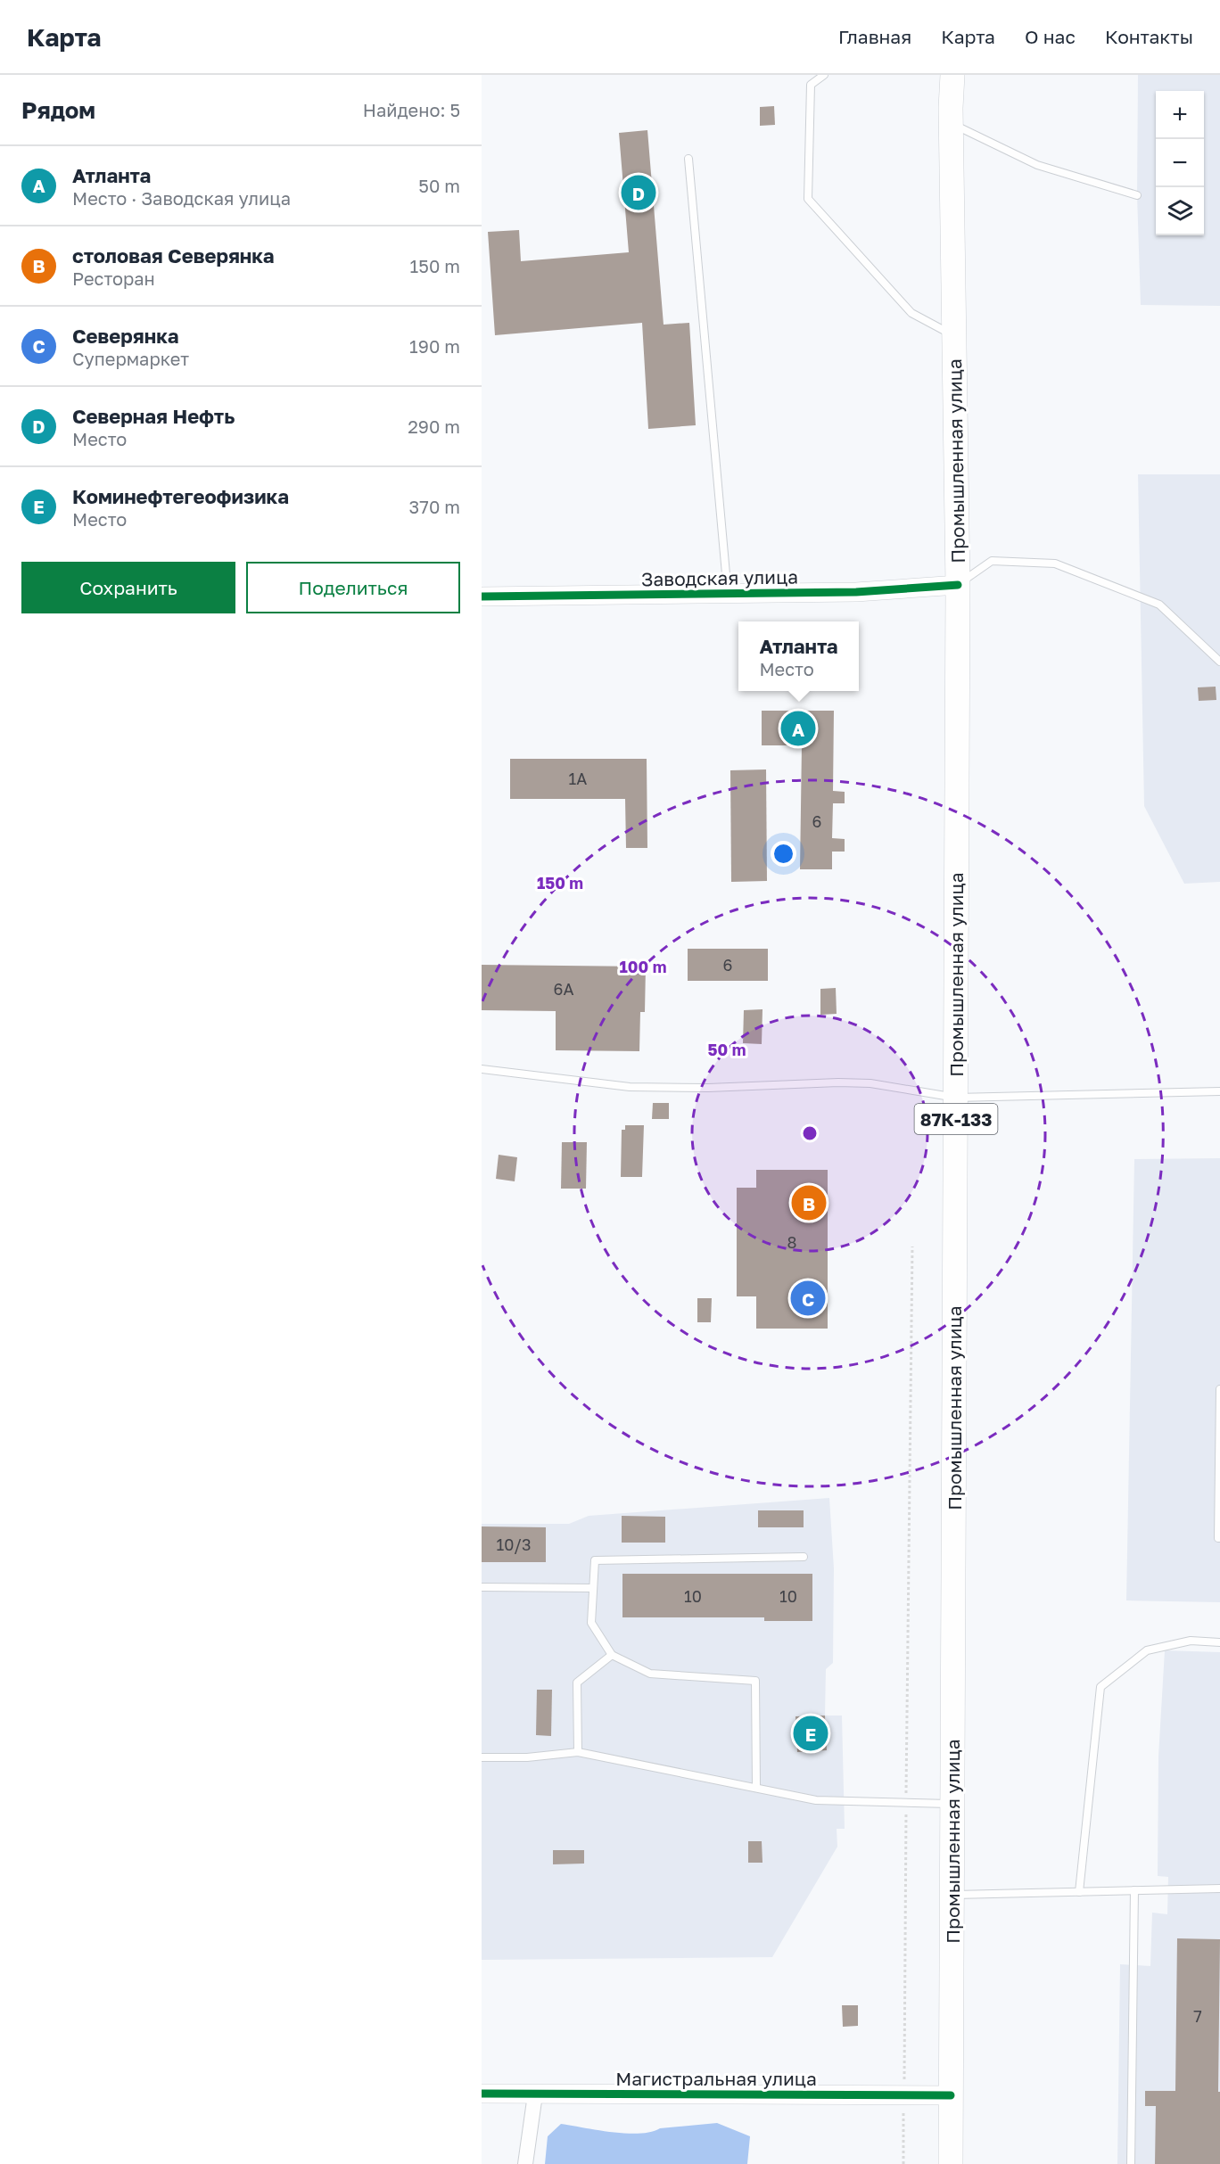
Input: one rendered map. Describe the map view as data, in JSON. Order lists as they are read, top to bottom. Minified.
{"streets":{"main road":["Промышленная улица","87К-133"],"street":["Заводская улица","Магистральная улица"]},"crossings":[["Промышленная улица","Заводская улица"],["Промышленная улица","Магистральная улица"]],"house_numbers":["1А","6","6","6А","8","10/3","10","10","7"],"page":{"header":"Карта","nav":["Главная","Карта","О нас","Контакты"],"heading":["Рядом","Найдено: 5"],"map_buttons":["+","−"],"list":[{"mark":"A","name":"Атланта","note":"Место · Заводская улица","value":"50 m"},{"mark":"B","name":"столовая Северянка","note":"Ресторан","value":"150 m"},{"mark":"C","name":"Северянка","note":"Супермаркет","value":"190 m"},{"mark":"D","name":"Северная Нефть","note":"Место","value":"290 m"},{"mark":"E","name":"Коминефтегеофизика","note":"Место","value":"370 m"}],"pins":["D","A","B","C","E"],"buttons":["Сохранить","Поделиться"],"popup":["Атланта","Место"]},"rings":["150 m","100 m","50 m"]}
